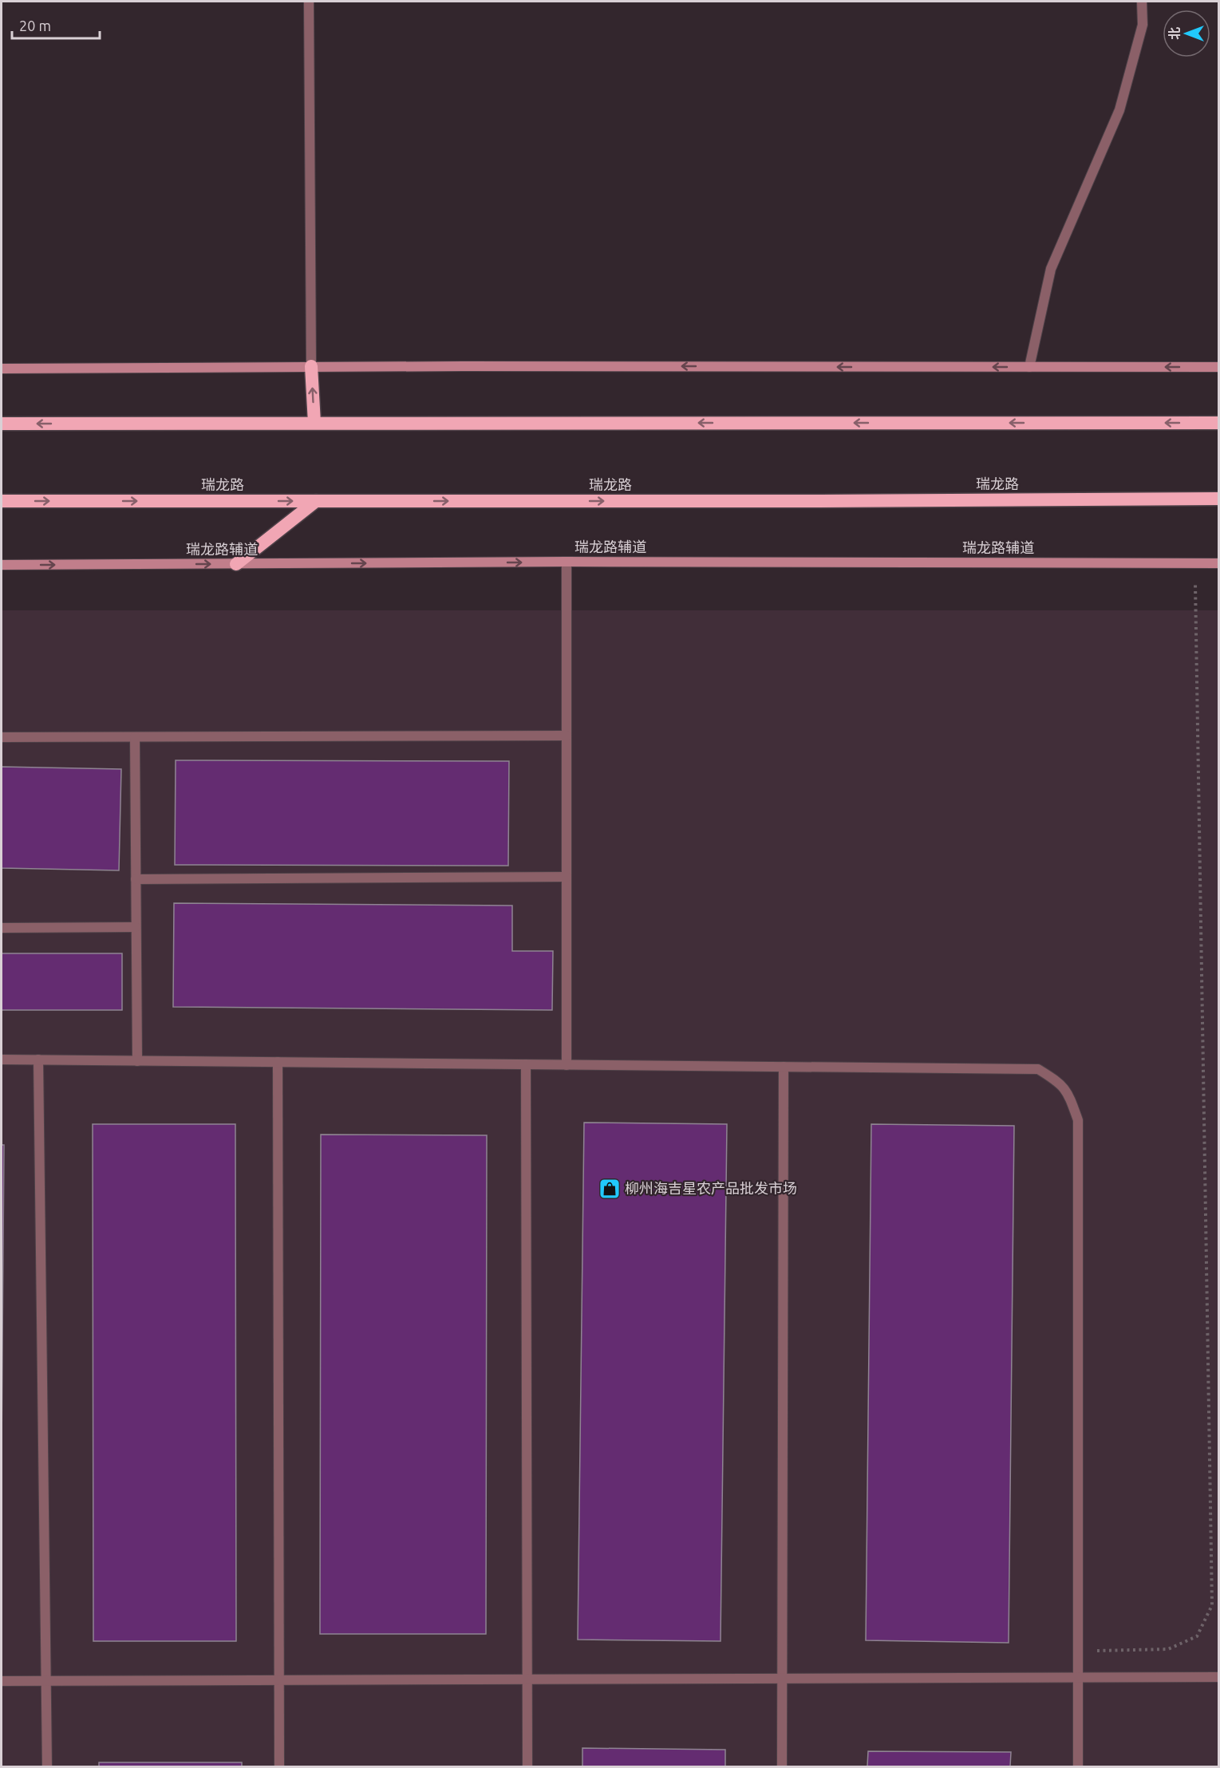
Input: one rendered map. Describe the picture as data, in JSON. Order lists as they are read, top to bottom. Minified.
{"streets":{"highway":["瑞龙路"],"main road":["瑞龙路辅道"]},"one_way":["瑞龙路辅道"],"places":{"shop":["柳州海吉星农产品批发市场"]},"scale_bar":"20 m","north":"left"}
